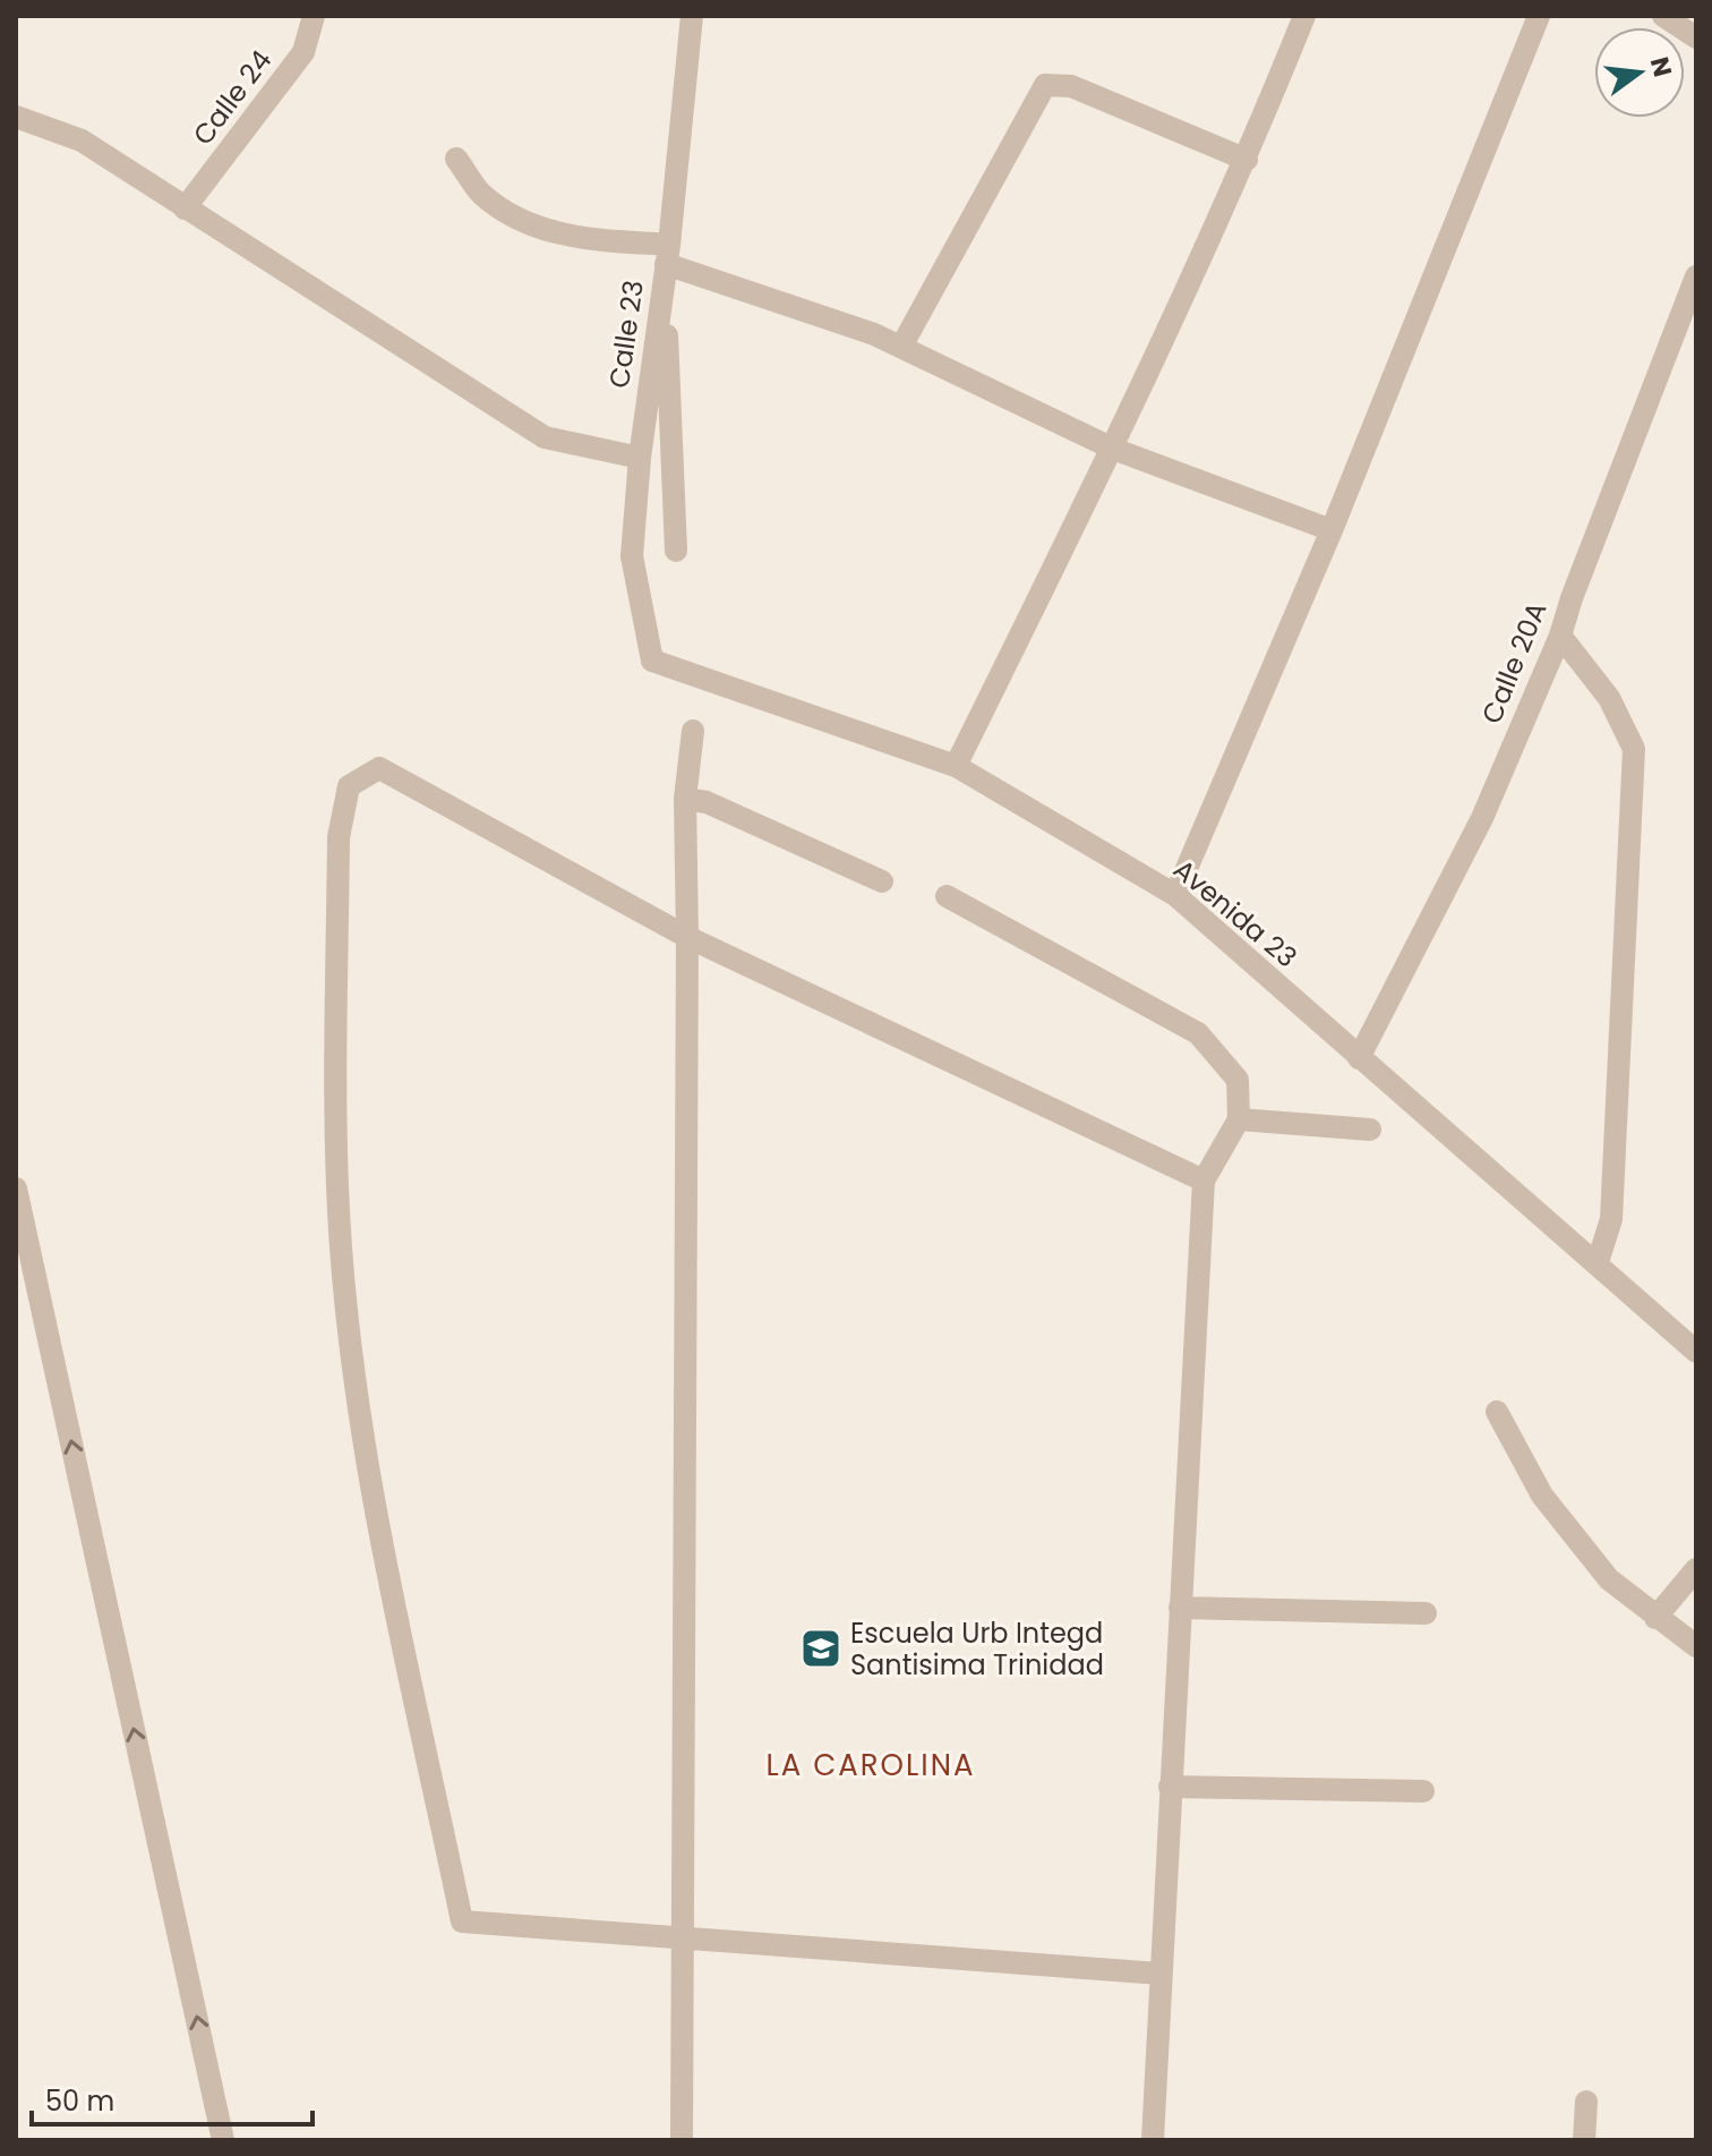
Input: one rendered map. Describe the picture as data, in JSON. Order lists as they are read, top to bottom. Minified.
{"streets":{"street":["Calle 24","Calle 23","Calle 20A","Avenida 23"]},"crossings":[["Calle 23","Avenida 23"],["Calle 20A","Avenida 23"]],"districts":["LA CAROLINA"],"places":{"school or university":["Escuela Urb Integd Santisima Trinidad"]},"scale_bar":"50 m","north":"right"}
